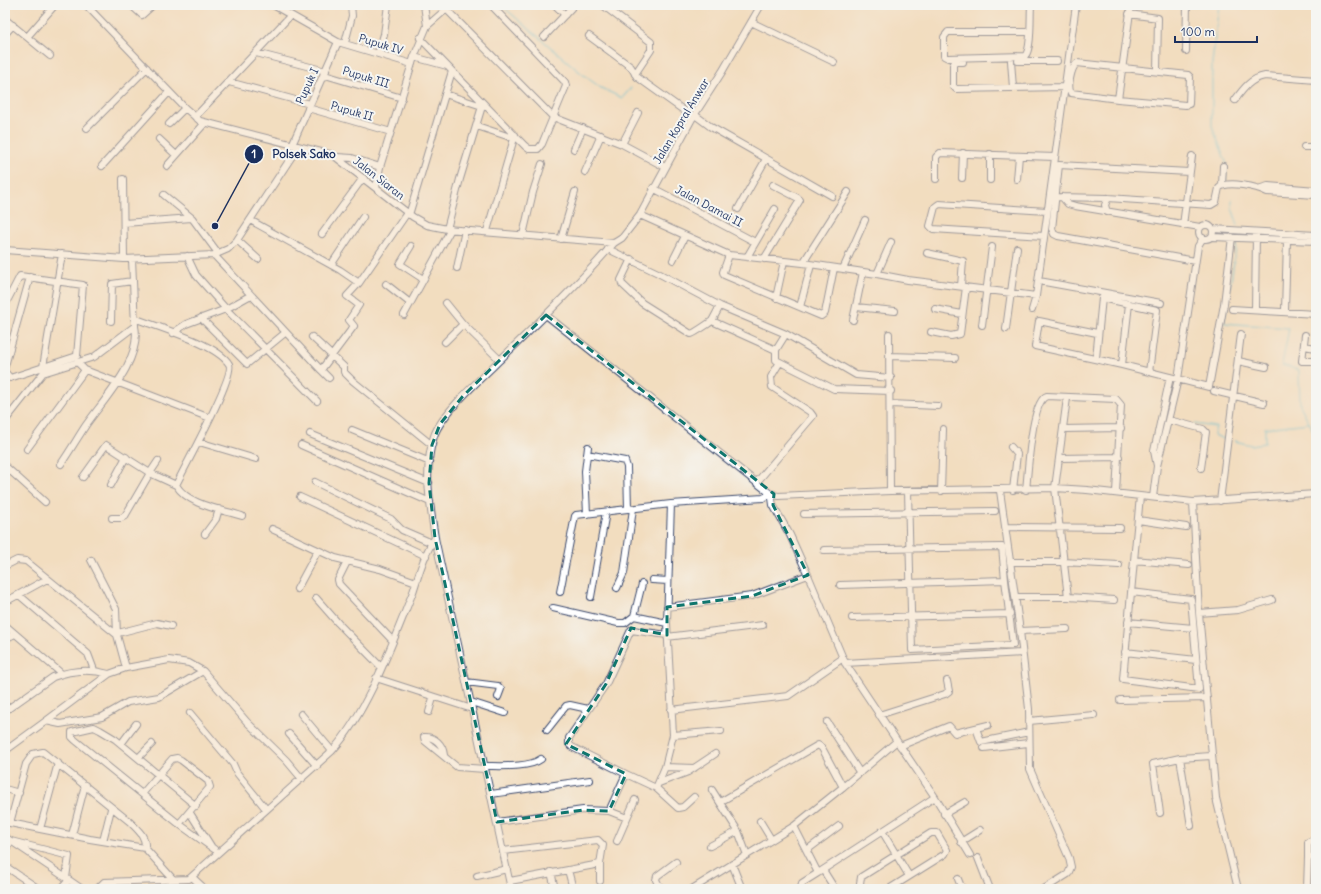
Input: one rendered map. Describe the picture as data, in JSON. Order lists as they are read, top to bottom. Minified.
{"streets":{"street":["Pupuk IV","Pupuk III","Pupuk I","Pupuk II","Jalan Kopral Anwar","Jalan Siaran","Jalan Damai II"]},"crossings":[["Pupuk IV","Pupuk I"],["Pupuk III","Pupuk I"],["Pupuk I","Pupuk II"],["Pupuk I","Jalan Siaran"],["Jalan Kopral Anwar","Jalan Siaran"],["Jalan Kopral Anwar","Jalan Damai II"]],"places":["Polsek Sako"],"scale_bar":"100 m"}
